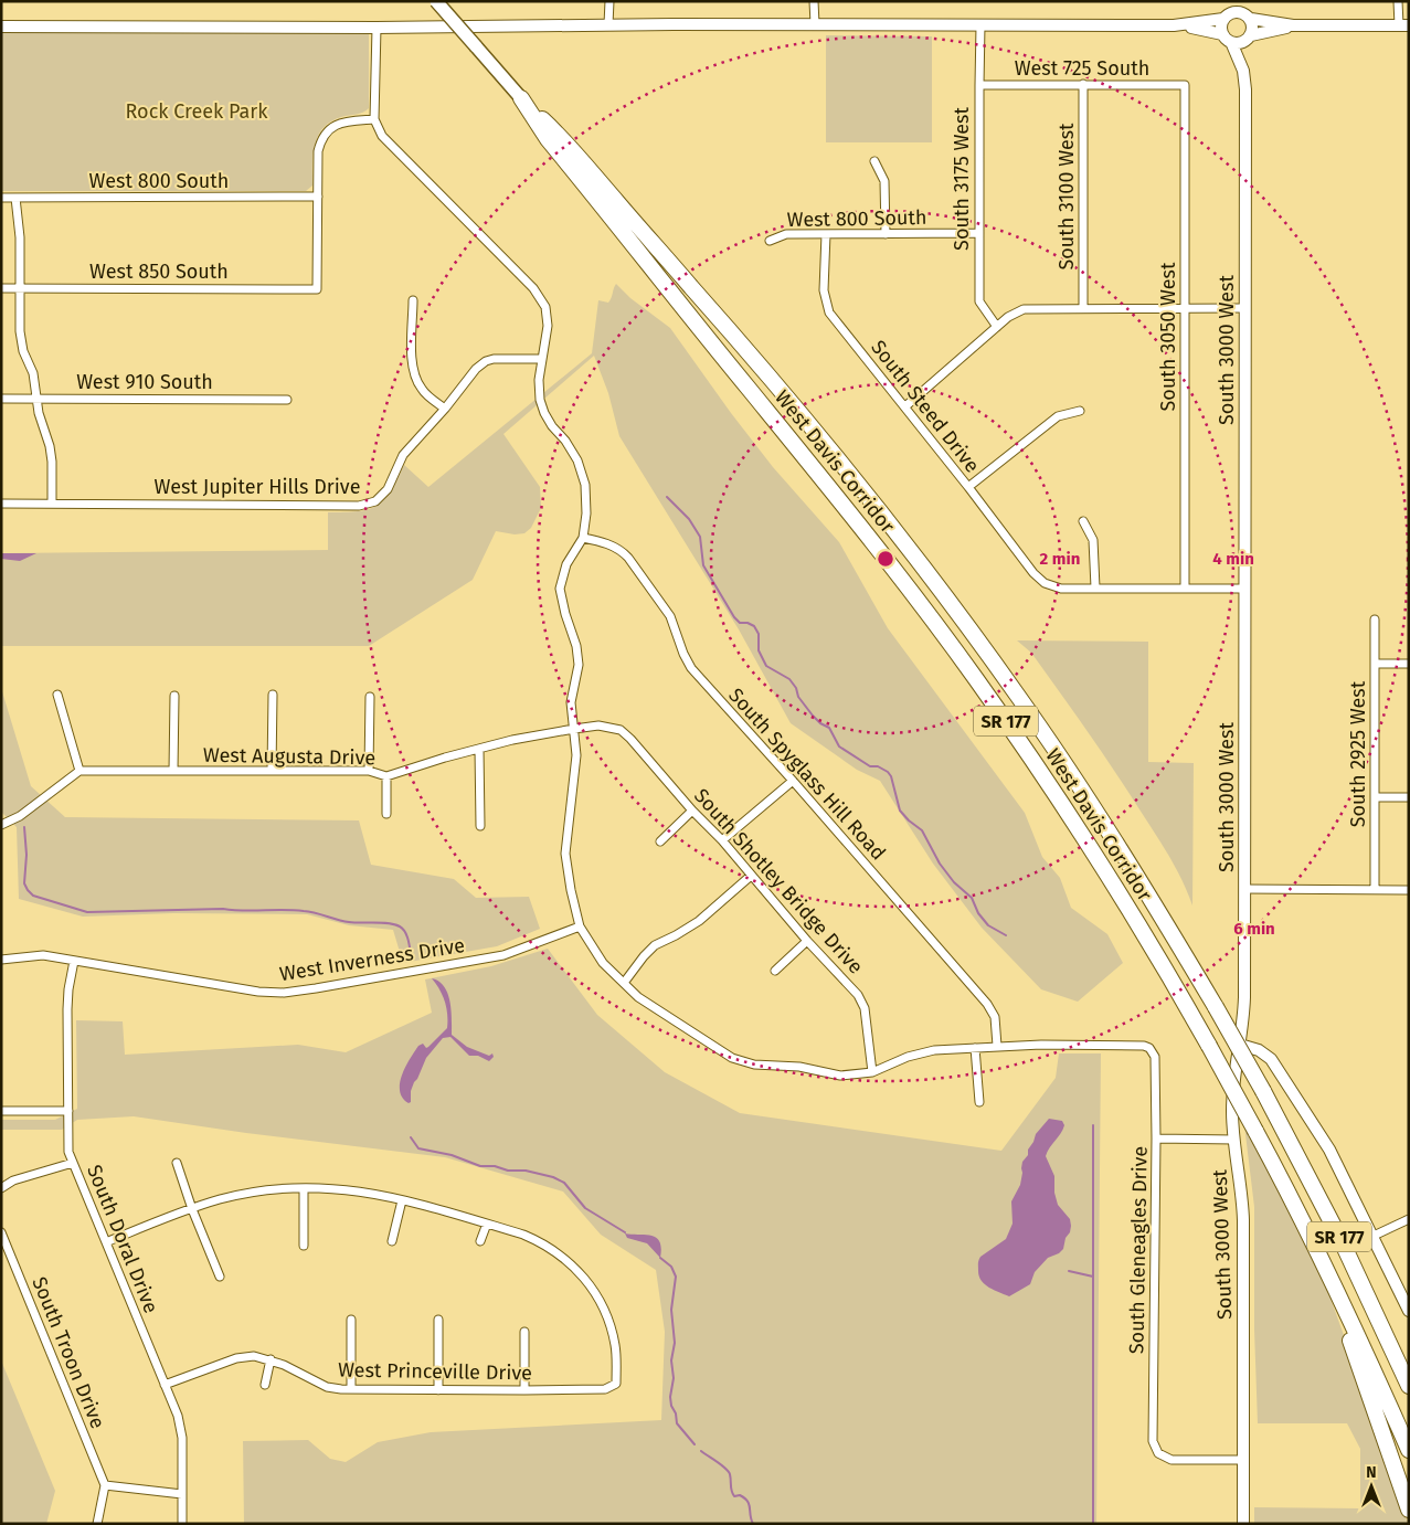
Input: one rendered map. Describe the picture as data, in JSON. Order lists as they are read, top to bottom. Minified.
{"streets":{"highway":["West Davis Corridor","SR 177"],"street":["West 725 South","South 3175 West","West 800 South","South 3100 West","West 850 South","South 3050 West","South 3000 West","West 910 South","South Steed Drive","West Jupiter Hills Drive","South 2925 West","West Augusta Drive","South Spyglass Hill Road","South Shotley Bridge Drive","West Inverness Drive","South Doral Drive","South Gleneagles Drive","South Troon Drive","West Princeville Drive"]},"crossings":[["West 725 South","South 3175 West"],["West 725 South","South 3100 West"],["West 725 South","South 3050 West"],["South 3175 West","West 800 South"],["West 800 South","West 850 South"],["West 800 South","South Steed Drive"],["South 3000 West","South Gleneagles Drive"],["West Augusta Drive","South Shotley Bridge Drive"],["South Spyglass Hill Road","South Gleneagles Drive"],["West Inverness Drive","South Doral Drive"],["South Doral Drive","West Princeville Drive"]],"parks":["Rock Creek Park"],"north":"top","rings":["2 min","4 min","6 min"]}
